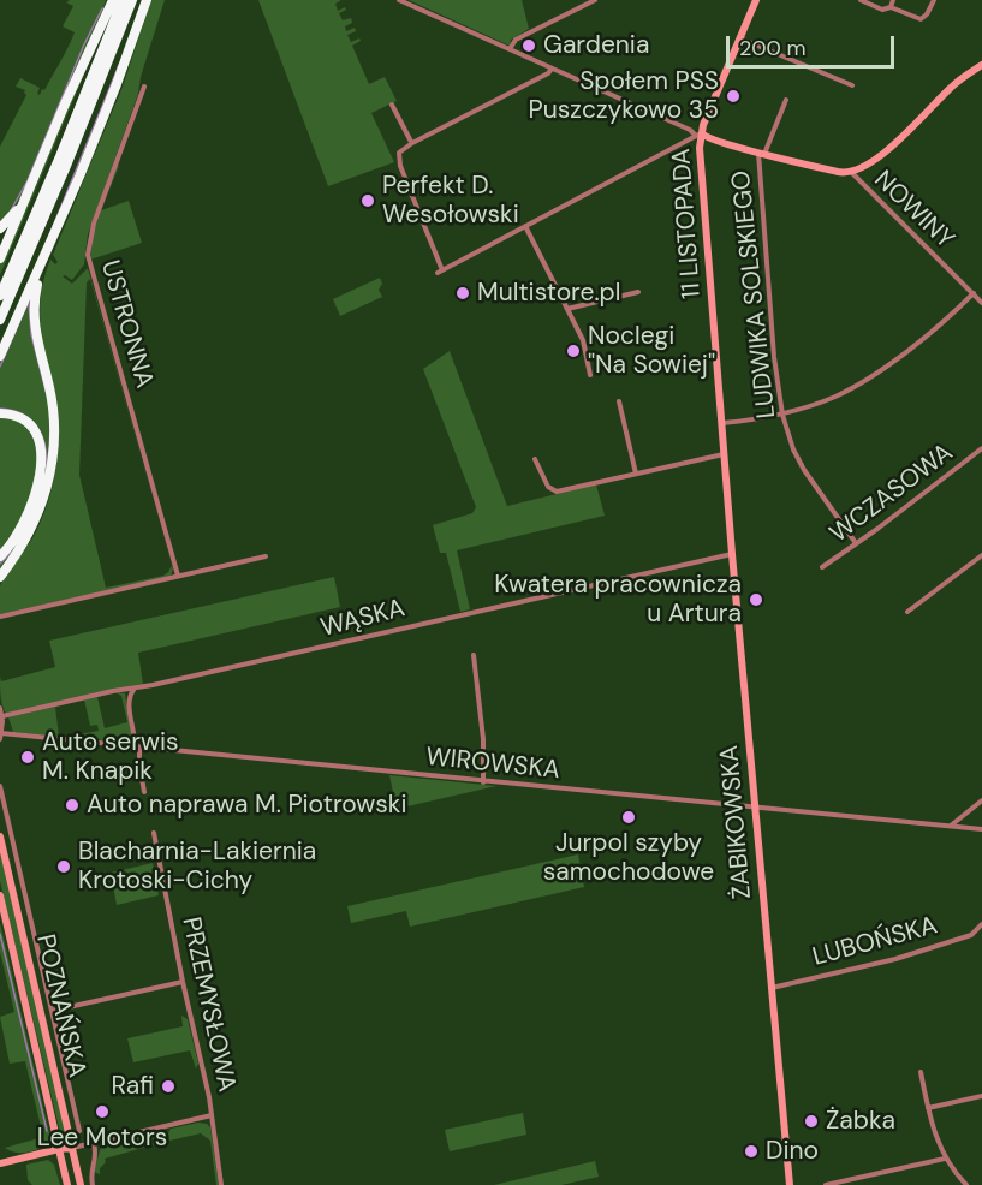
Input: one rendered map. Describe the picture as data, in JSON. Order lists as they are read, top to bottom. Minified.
{"streets":{"street":["NOWINY","11 LISTOPADA","LUDWIKA SOLSKIEGO","USTRONNA","WCZASOWA","WĄSKA","WIROWSKA","ŻABIKOWSKA","LUBOŃSKA","PRZEMYSŁOWA","POZNAŃSKA"]},"crossings":[["11 LISTOPADA","ŻABIKOWSKA"],["LUDWIKA SOLSKIEGO","WCZASOWA"],["WĄSKA","ŻABIKOWSKA"],["WIROWSKA","ŻABIKOWSKA"],["ŻABIKOWSKA","LUBOŃSKA"]],"places":["Gardenia","Społem PSS Puszczykowo 35","Perfekt D. Wesołowski","Multistore.pl","Noclegi \"Na Sowiej\"","Kwatera pracownicza u Artura","Auto serwis M. Knapik","Auto naprawa M. Piotrowski","Jurpol szyby samochodowe","Blacharnia-Lakiernia Krotoski-Cichy","Rafi","Lee Motors","Żabka","Dino"],"scale_bar":"200 m"}
